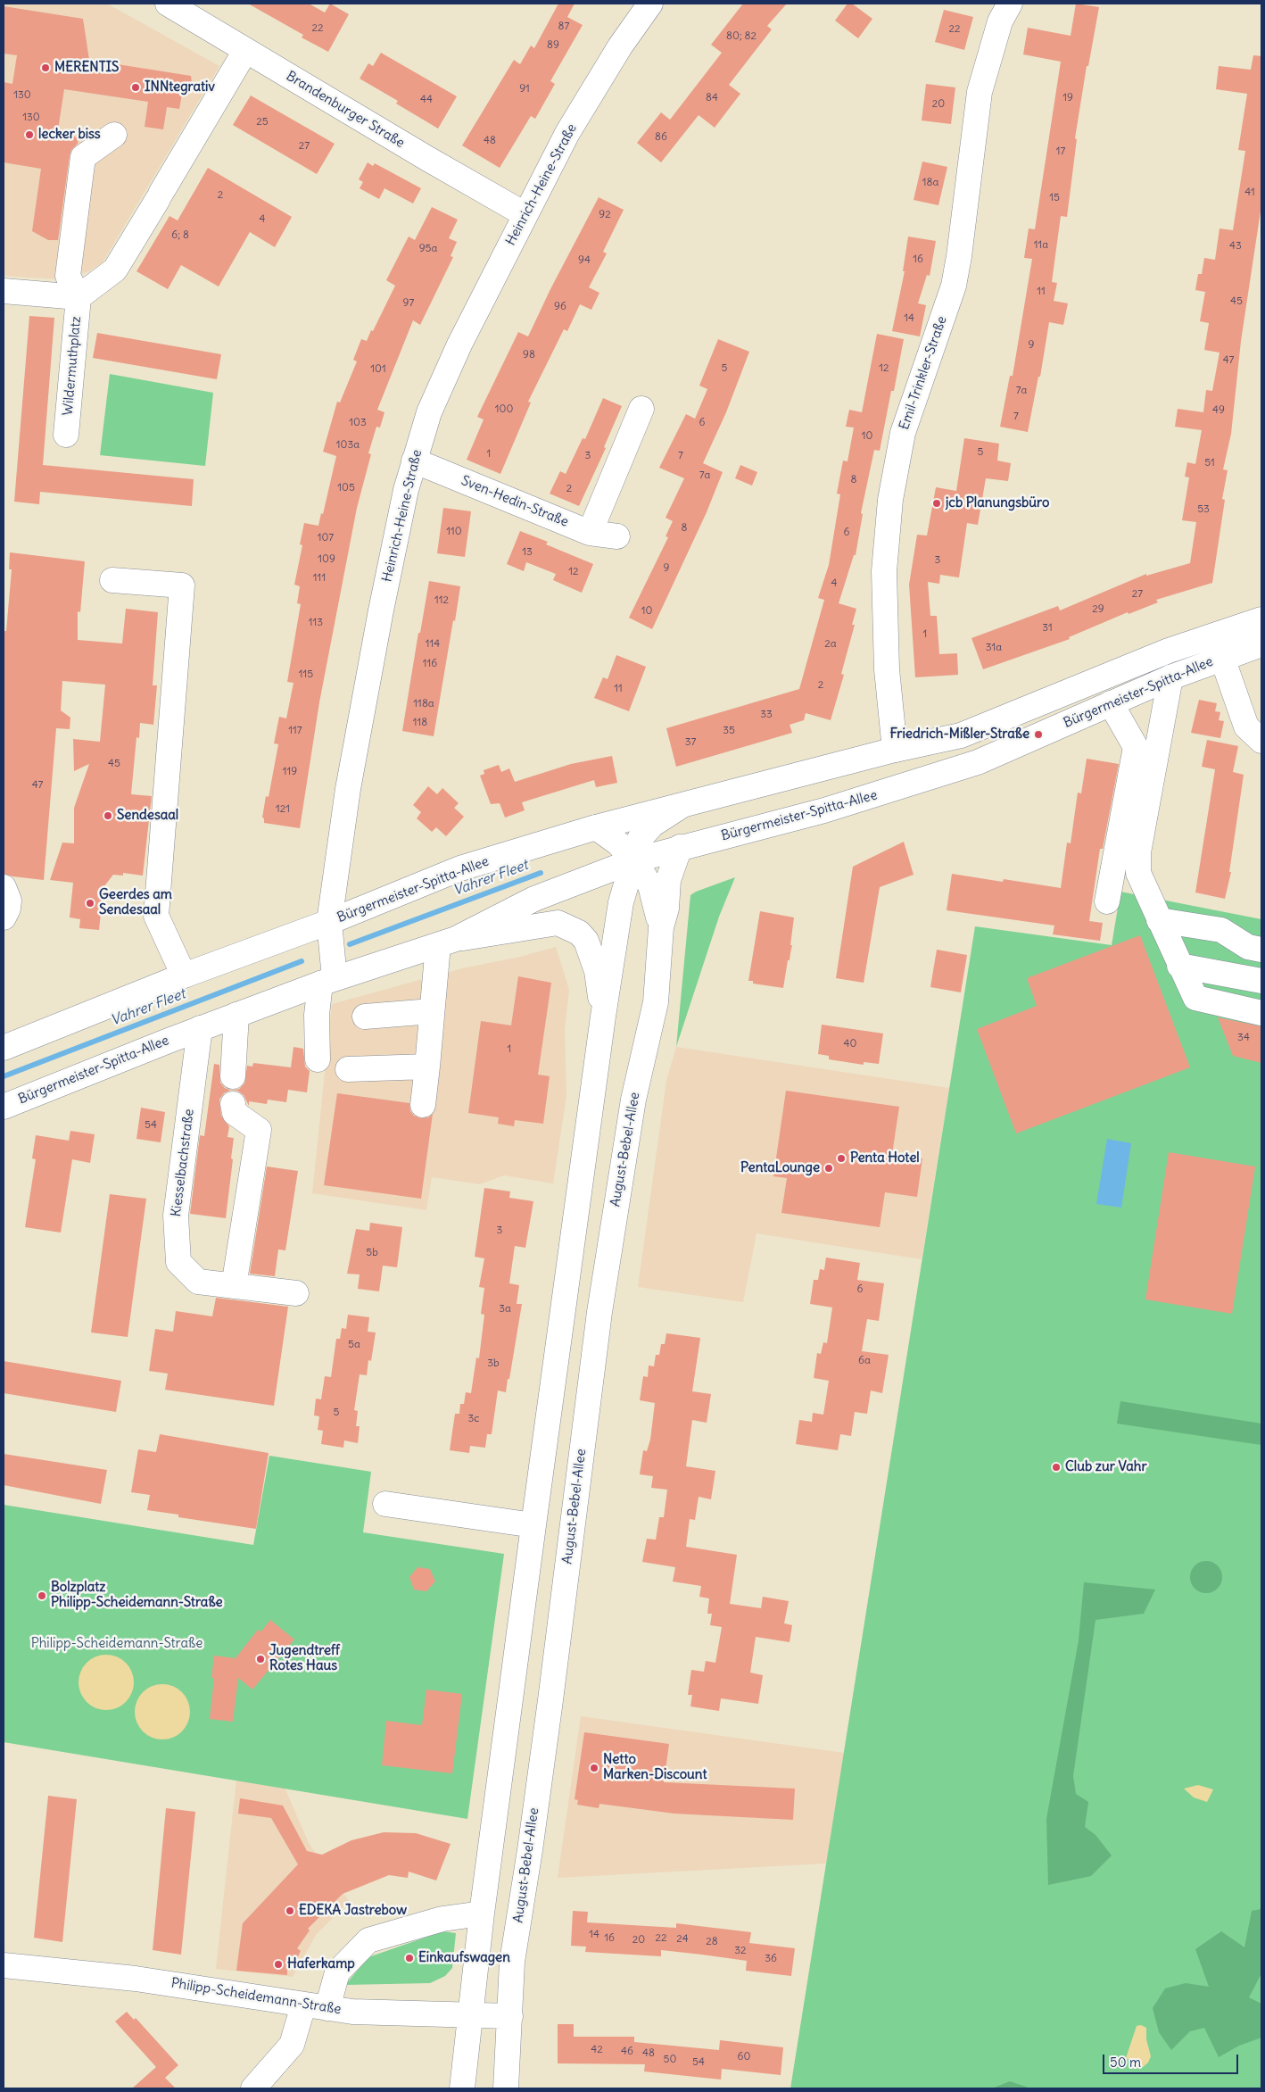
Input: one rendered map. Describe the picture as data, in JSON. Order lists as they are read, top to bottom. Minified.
{"streets":{"street":["Brandenburger Straße","Heinrich-Heine-Straße","Wildermuthplatz","Emil-Trinkler-Straße","Sven-Hedin-Straße","Bürgermeister-Spitta-Allee","August-Bebel-Allee","Kiesselbachstraße","Philipp-Scheidemann-Straße"]},"crossings":[["Brandenburger Straße","Heinrich-Heine-Straße"],["Heinrich-Heine-Straße","Sven-Hedin-Straße"],["Heinrich-Heine-Straße","Bürgermeister-Spitta-Allee"],["Emil-Trinkler-Straße","Bürgermeister-Spitta-Allee"],["Bürgermeister-Spitta-Allee","August-Bebel-Allee"],["Bürgermeister-Spitta-Allee","Kiesselbachstraße"],["August-Bebel-Allee","Philipp-Scheidemann-Straße"]],"water":["Vahrer Fleet"],"parks":["Philipp-Scheidemann-Straße"],"places":["MERENTIS","INNtegrativ","lecker biss","jcb Planungsbüro","Friedrich-Mißler-Straße","Sendesaal","Geerdes am Sendesaal","Penta Hotel","PentaLounge","Club zur Vahr","Bolzplatz Philipp-Scheidemann-Straße","Jugendtreff Rotes Haus","Netto Marken-Discount","EDEKA Jastrebow","Einkaufswagen","Haferkamp"],"house_numbers":["87","22","22","80; 82","89","91","130","84","19","44","20","130","25","86","48","27","17","18a","41","2","15","92","4","6; 8","11a","43","95a","16","94","11","45","97","96","14","9","98","47","5","12","101","7a","100","49","7","103","6","10","103a","5","1","3","7","51","7a","8","105","2","53","8","110","6","107","13","109","3","9","12","111","4","27","112","29","10","113","31","1","114","2a","31a","116","115","2","11","118a","33","118","117","35","37","45","119","47","121","34","40","1","54","3","5b","6","3a","5a","6a","3b","5","3c","14","16","22","24","20","28","32","36","42","46","48","60","50","54"],"scale_bar":"50 m"}
